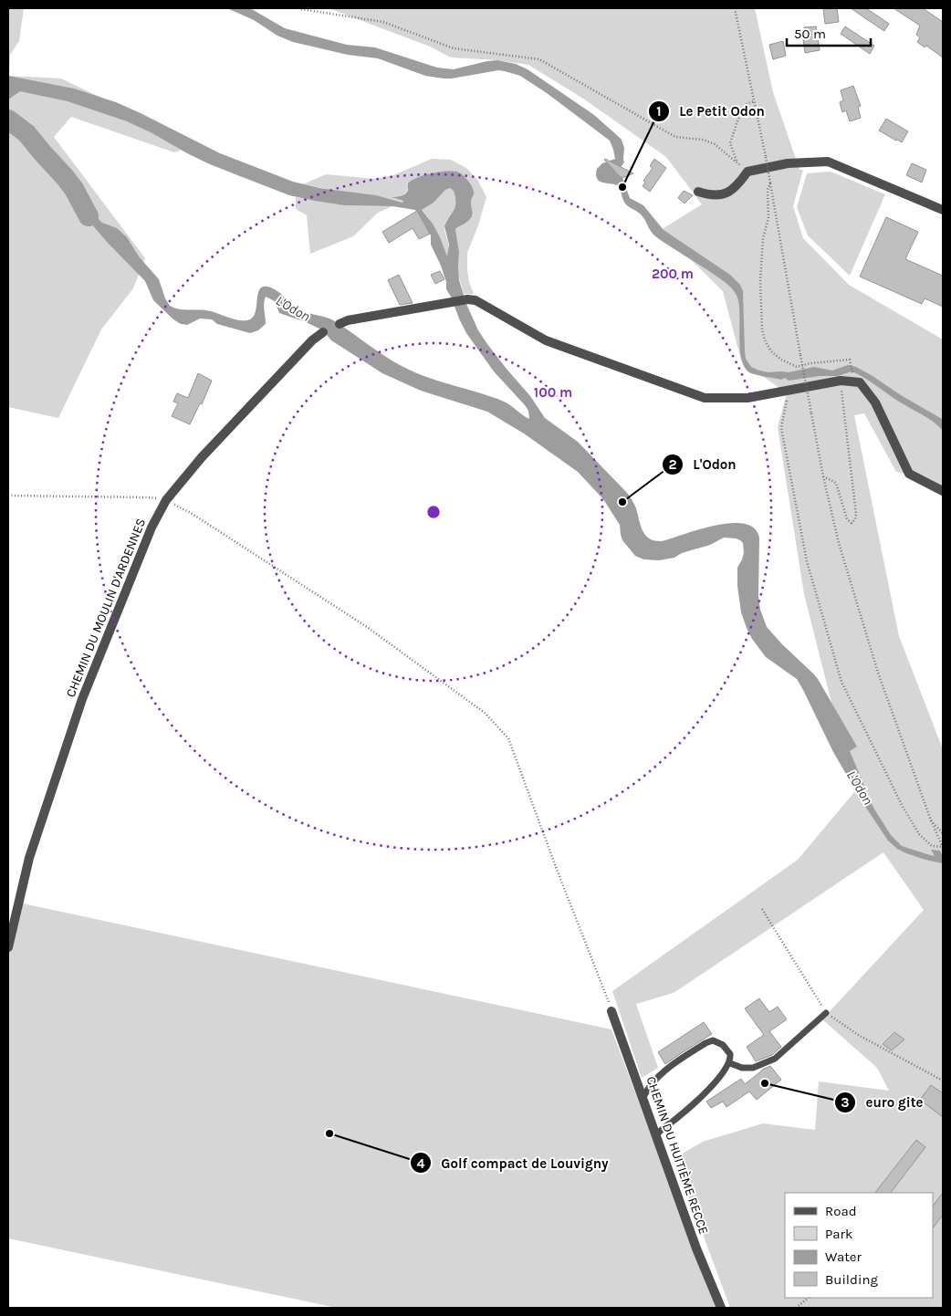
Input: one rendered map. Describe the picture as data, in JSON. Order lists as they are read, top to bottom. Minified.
{"streets":{"street":["CHEMIN DU MOULIN D'ARDENNES","CHEMIN DU HUITIÈME RECCE"]},"water":["L'Odon"],"places":["Le Petit Odon","L'Odon","euro gite","Golf compact de Louvigny"],"legend":["Road","Park","Water","Building"],"scale_bar":"50 m","rings":["200 m","100 m"]}
